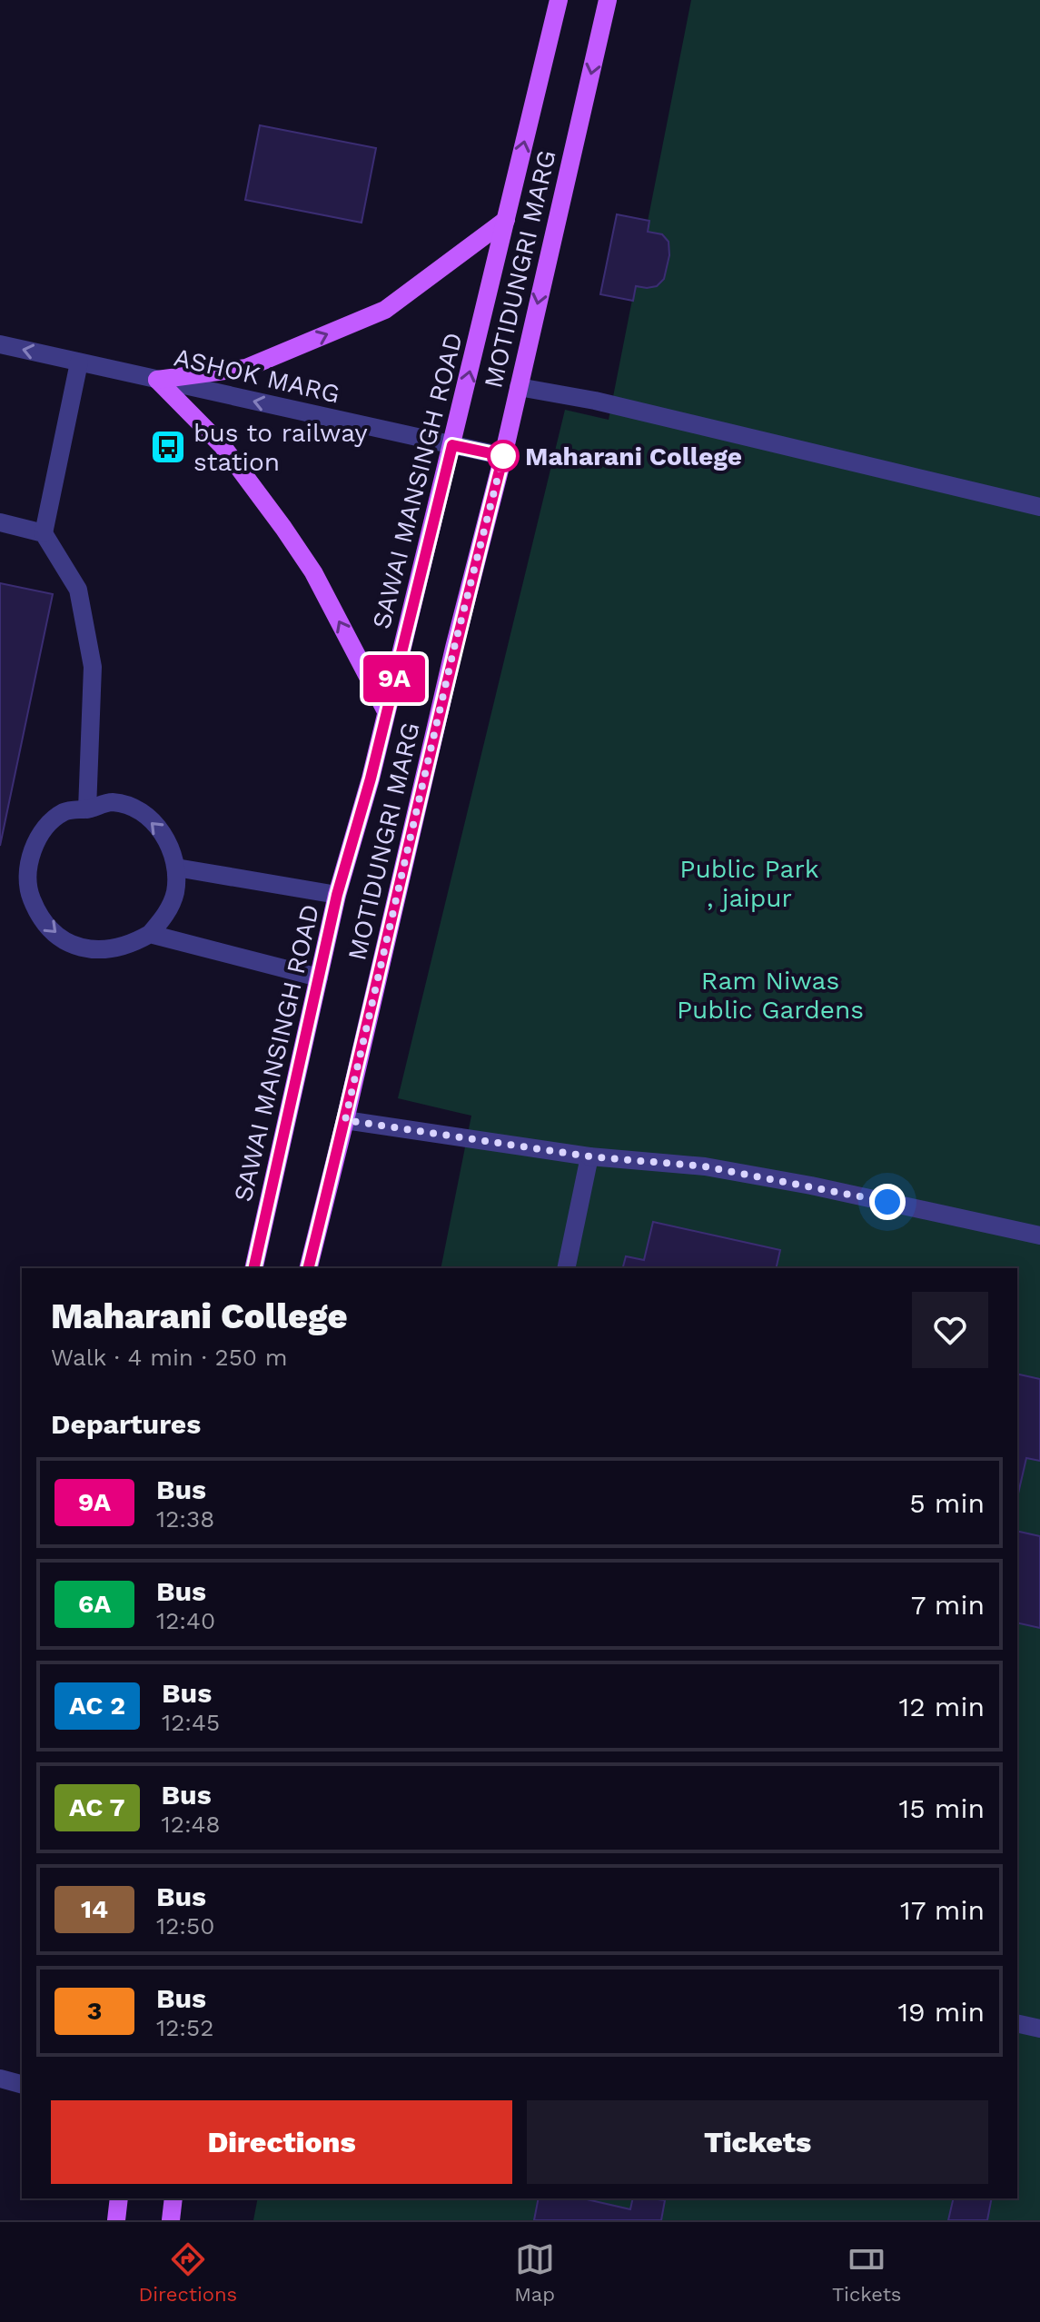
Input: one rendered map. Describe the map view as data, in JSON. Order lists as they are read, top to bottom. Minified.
{"streets":{"main road":["MOTIDUNGRI MARG","SAWAI MANSINGH ROAD"],"street":["ASHOK MARG"]},"crossings":[["MOTIDUNGRI MARG","ASHOK MARG"],["ASHOK MARG","SAWAI MANSINGH ROAD"]],"one_way":["ASHOK MARG","SAWAI MANSINGH ROAD"],"parks":["Public Park , jaipur","Ram Niwas Public Gardens"],"places":{"bus stop":["bus to railway station"],"other":["Maharani College"]},"lines":["bus line 9A"],"page":{"on_map":"9A","heading":[["Maharani College","Walk · 4 min · 250 m"],"Departures"],"list":[{"mark":"9A","name":"Bus","note":"12:38","value":"5 min"},{"mark":"6A","name":"Bus","note":"12:40","value":"7 min"},{"mark":"AC 2","name":"Bus","note":"12:45","value":"12 min"},{"mark":"AC 7","name":"Bus","note":"12:48","value":"15 min"},{"mark":"14","name":"Bus","note":"12:50","value":"17 min"},{"mark":"3","name":"Bus","note":"12:52","value":"19 min"}],"buttons":["Directions","Tickets"],"tabs":["Directions","Map","Tickets"]}}
